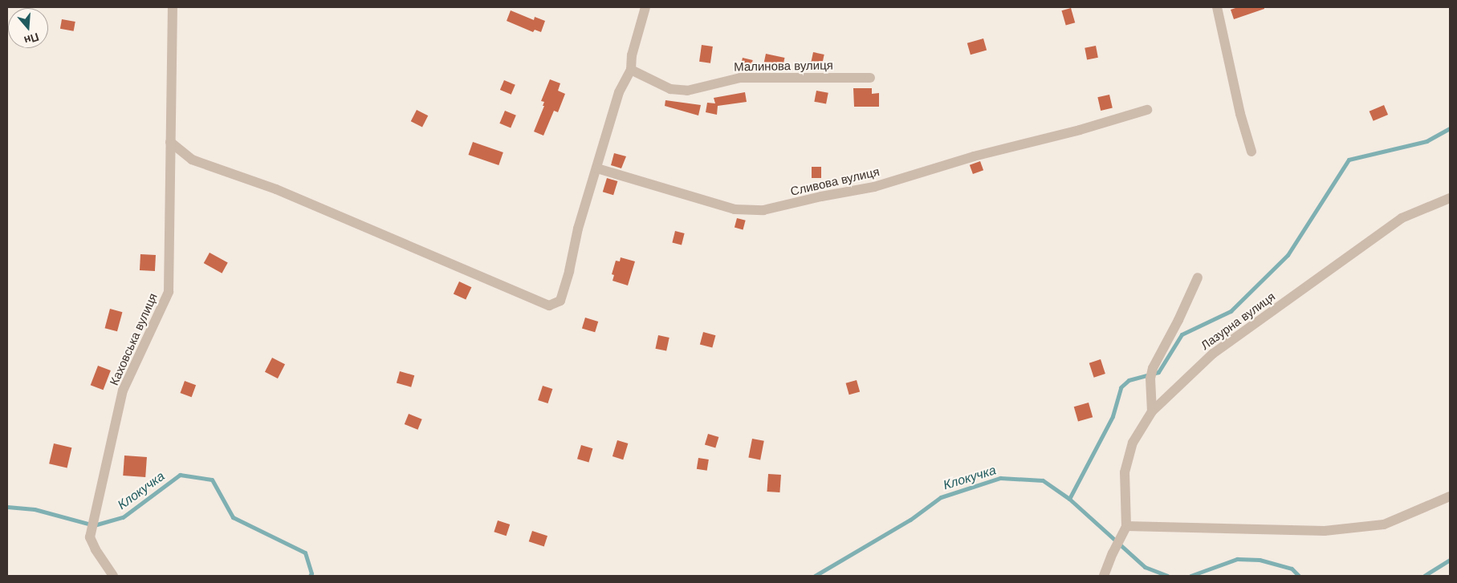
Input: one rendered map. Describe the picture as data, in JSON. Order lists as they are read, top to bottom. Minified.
{"streets":{"street":["Малинова вулиця","Сливова вулиця","Лазурна вулиця","Каховська вулиця"]},"water":["Клокучка"],"north":"bottom"}
